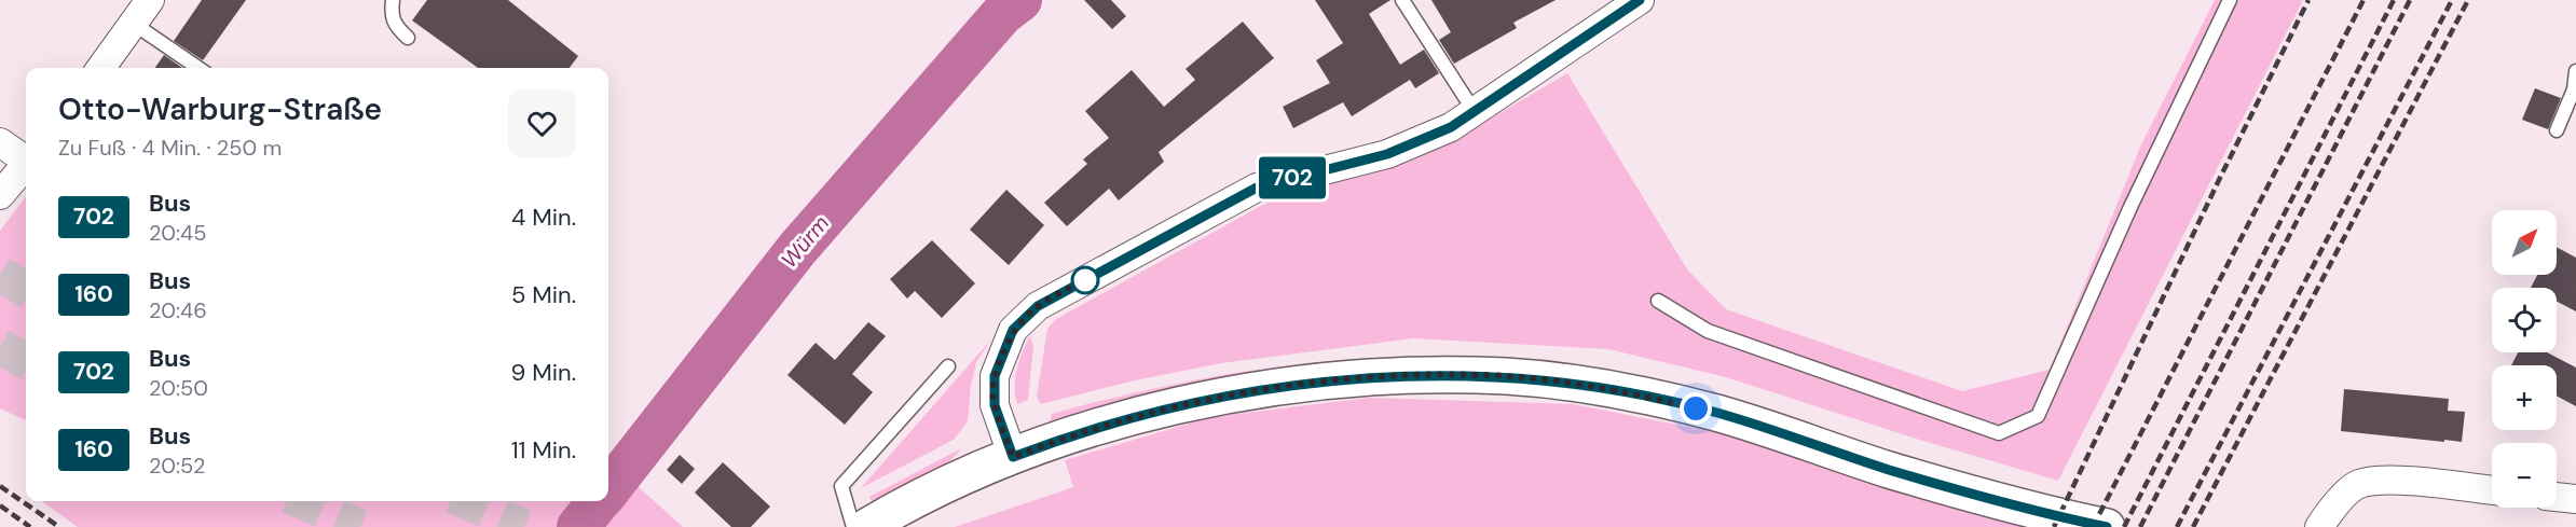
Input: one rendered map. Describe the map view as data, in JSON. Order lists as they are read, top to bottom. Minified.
{"water":["Würm"],"lines":["bus line 702"],"north":"top right","page":{"on_map":"702","heading":["Otto-Warburg-Straße","Zu Fuß · 4 Min. · 250 m"],"list":[{"mark":"702","name":"Bus","note":"20:45","value":"4 Min."},{"mark":"160","name":"Bus","note":"20:46","value":"5 Min."},{"mark":"702","name":"Bus","note":"20:50","value":"9 Min."},{"mark":"160","name":"Bus","note":"20:52","value":"11 Min."}],"map_buttons":["+","−"]}}
